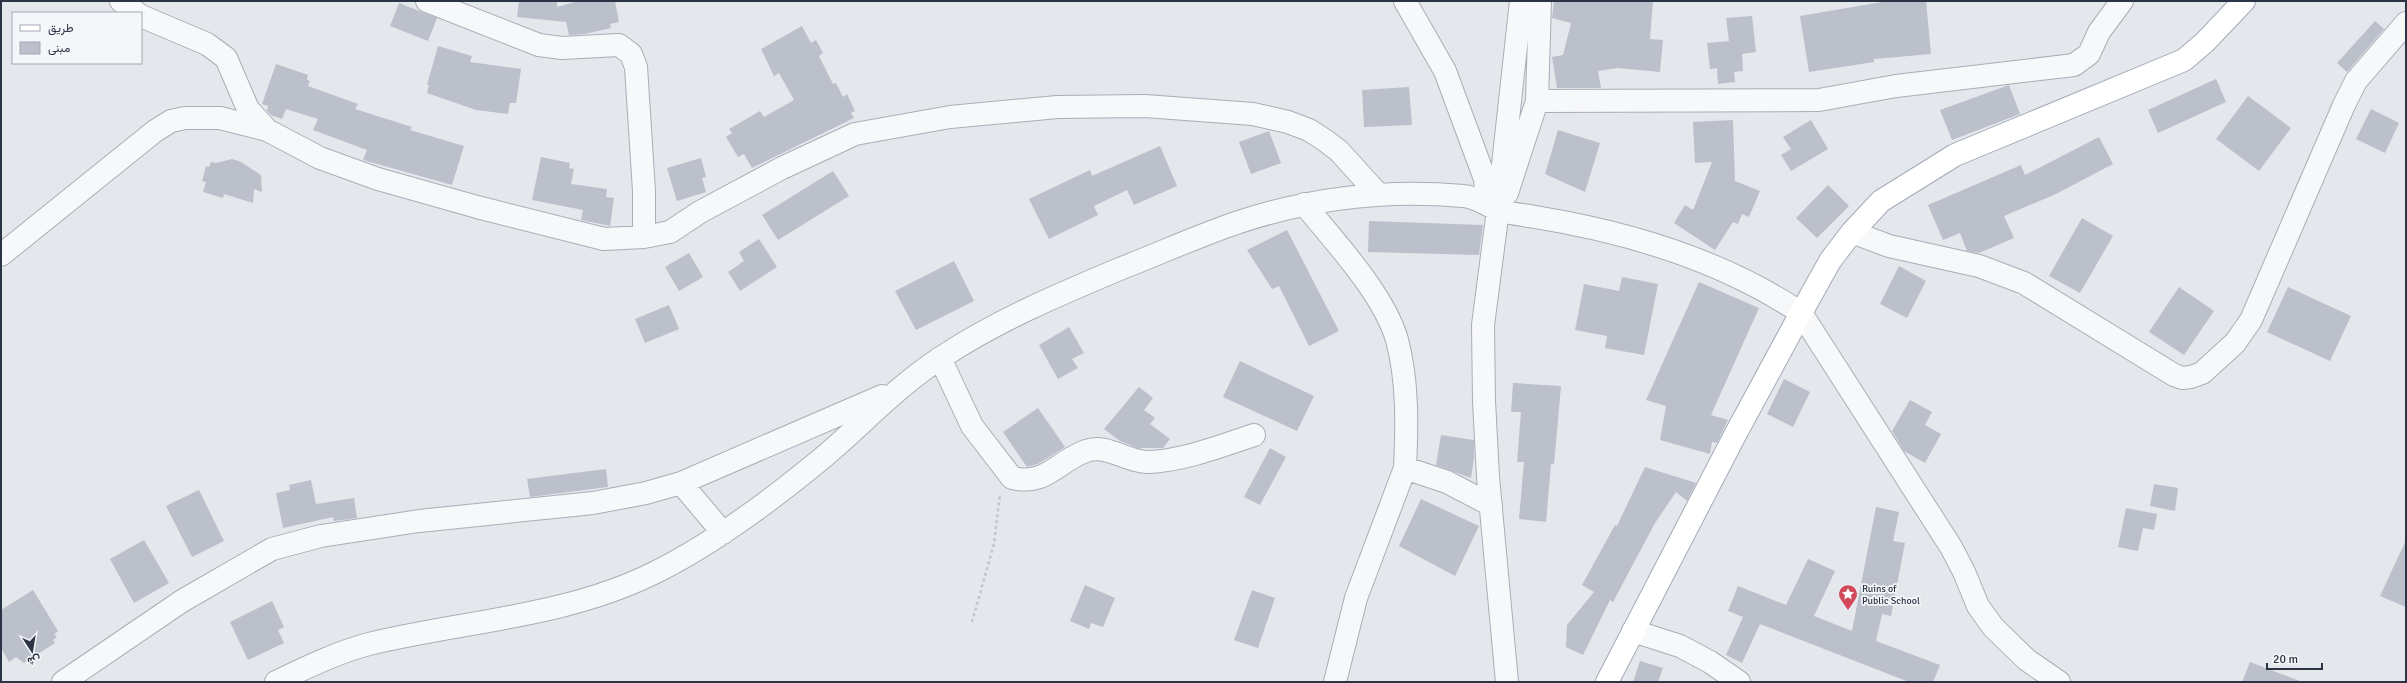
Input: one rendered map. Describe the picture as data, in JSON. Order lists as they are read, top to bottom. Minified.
{"places":{"place":["Ruins of Public School"]},"legend":["طريق","مبنى"],"scale_bar":"20 m","north":"bottom"}
